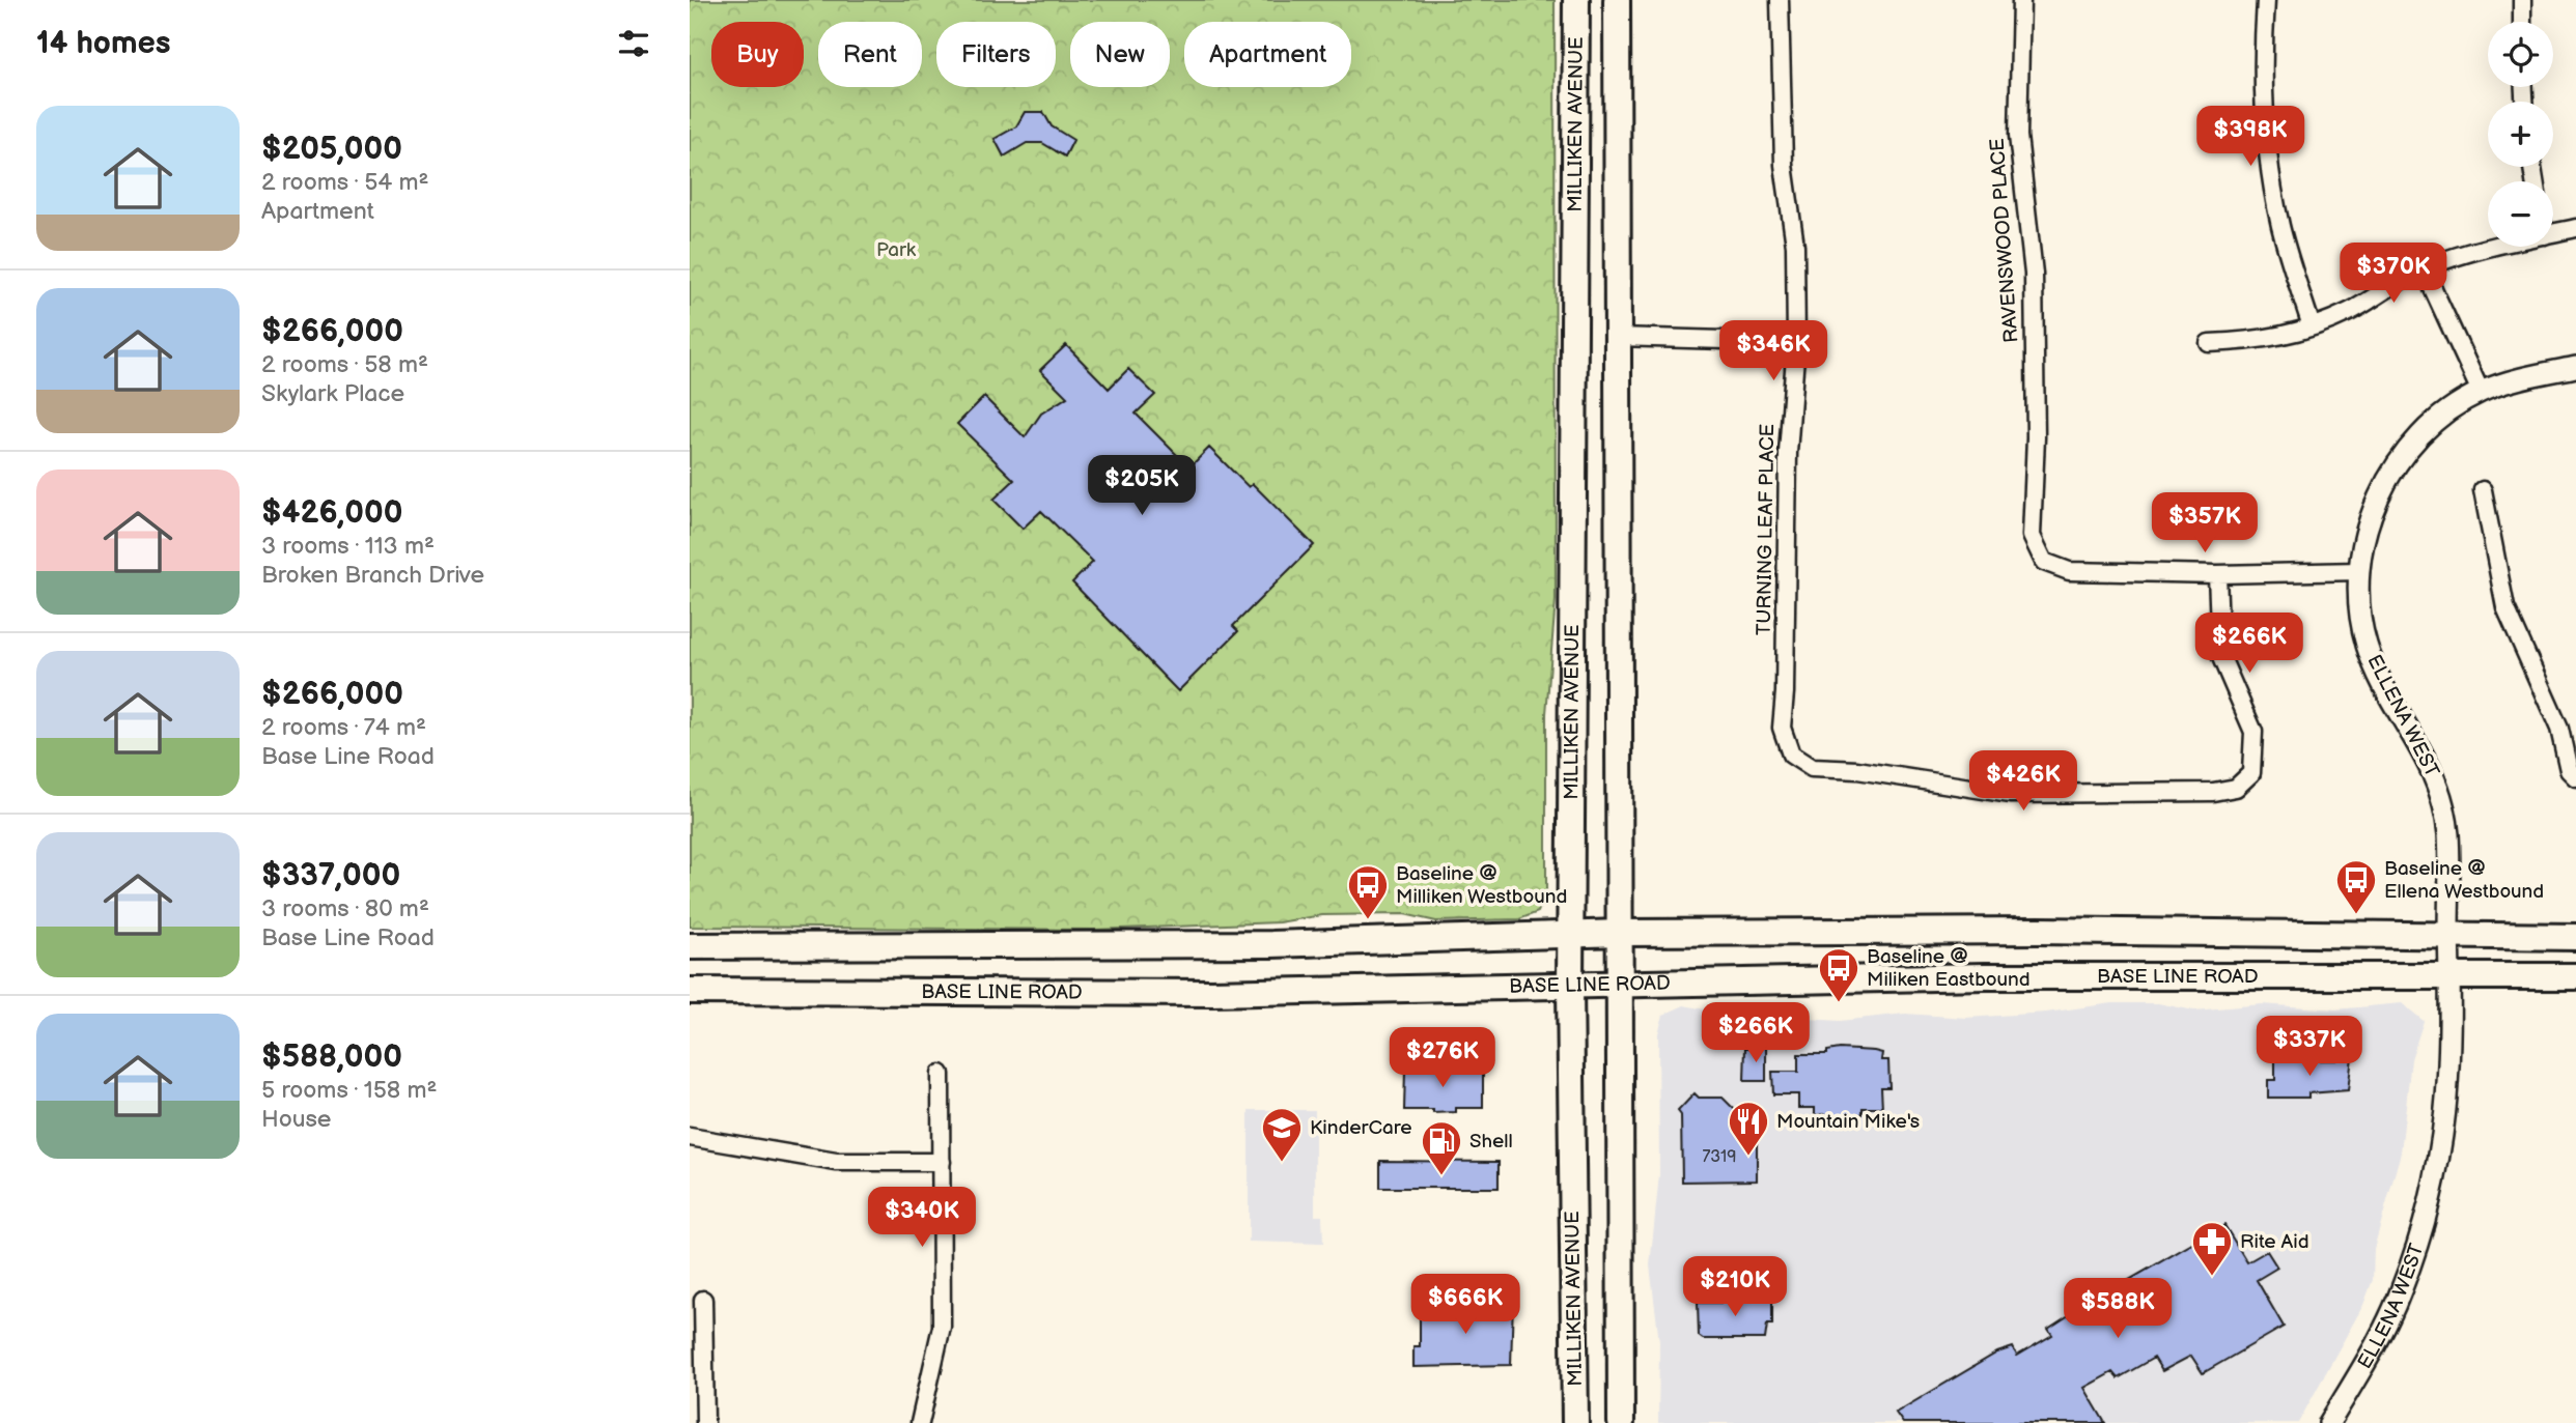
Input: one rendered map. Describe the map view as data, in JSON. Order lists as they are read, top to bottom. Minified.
{"streets":{"main road":["MILLIKEN AVENUE","BASE LINE ROAD"],"street":["RAVENSWOOD PLACE","TURNING LEAF PLACE","ELLENA WEST"]},"crossings":[["MILLIKEN AVENUE","BASE LINE ROAD"],["RAVENSWOOD PLACE","TURNING LEAF PLACE"],["ELLENA WEST","BASE LINE ROAD"]],"parks":["Park"],"places":{"bus stop":["Baseline @ Ellena Westbound","Baseline @ Milliken Westbound","Baseline @ Miliken Eastbound"],"restaurant":["Mountain Mike's"],"school or university":["KinderCare"],"fuel station":["Shell"],"pharmacy":["Rite Aid"]},"house_numbers":["7319"],"page":{"heading":"14 homes","map_buttons":["+","−"],"chip":["Buy","Rent","Filters","New","Apartment"],"list":[{"name":"$205,000","note":"2 rooms · 54 m² · Apartment"},{"name":"$266,000","note":"2 rooms · 58 m² · Skylark Place"},{"name":"$426,000","note":"3 rooms · 113 m² · Broken Branch Drive"},{"name":"$266,000","note":"2 rooms · 74 m² · Base Line Road"},{"name":"$337,000","note":"3 rooms · 80 m² · Base Line Road"},{"name":"$588,000","note":"5 rooms · 158 m² · House"}],"price":["$398K","$370K","$346K","$205K","$357K","$266K","$426K","$266K","$337K","$276K","$340K","$210K","$666K","$588K"]}}
